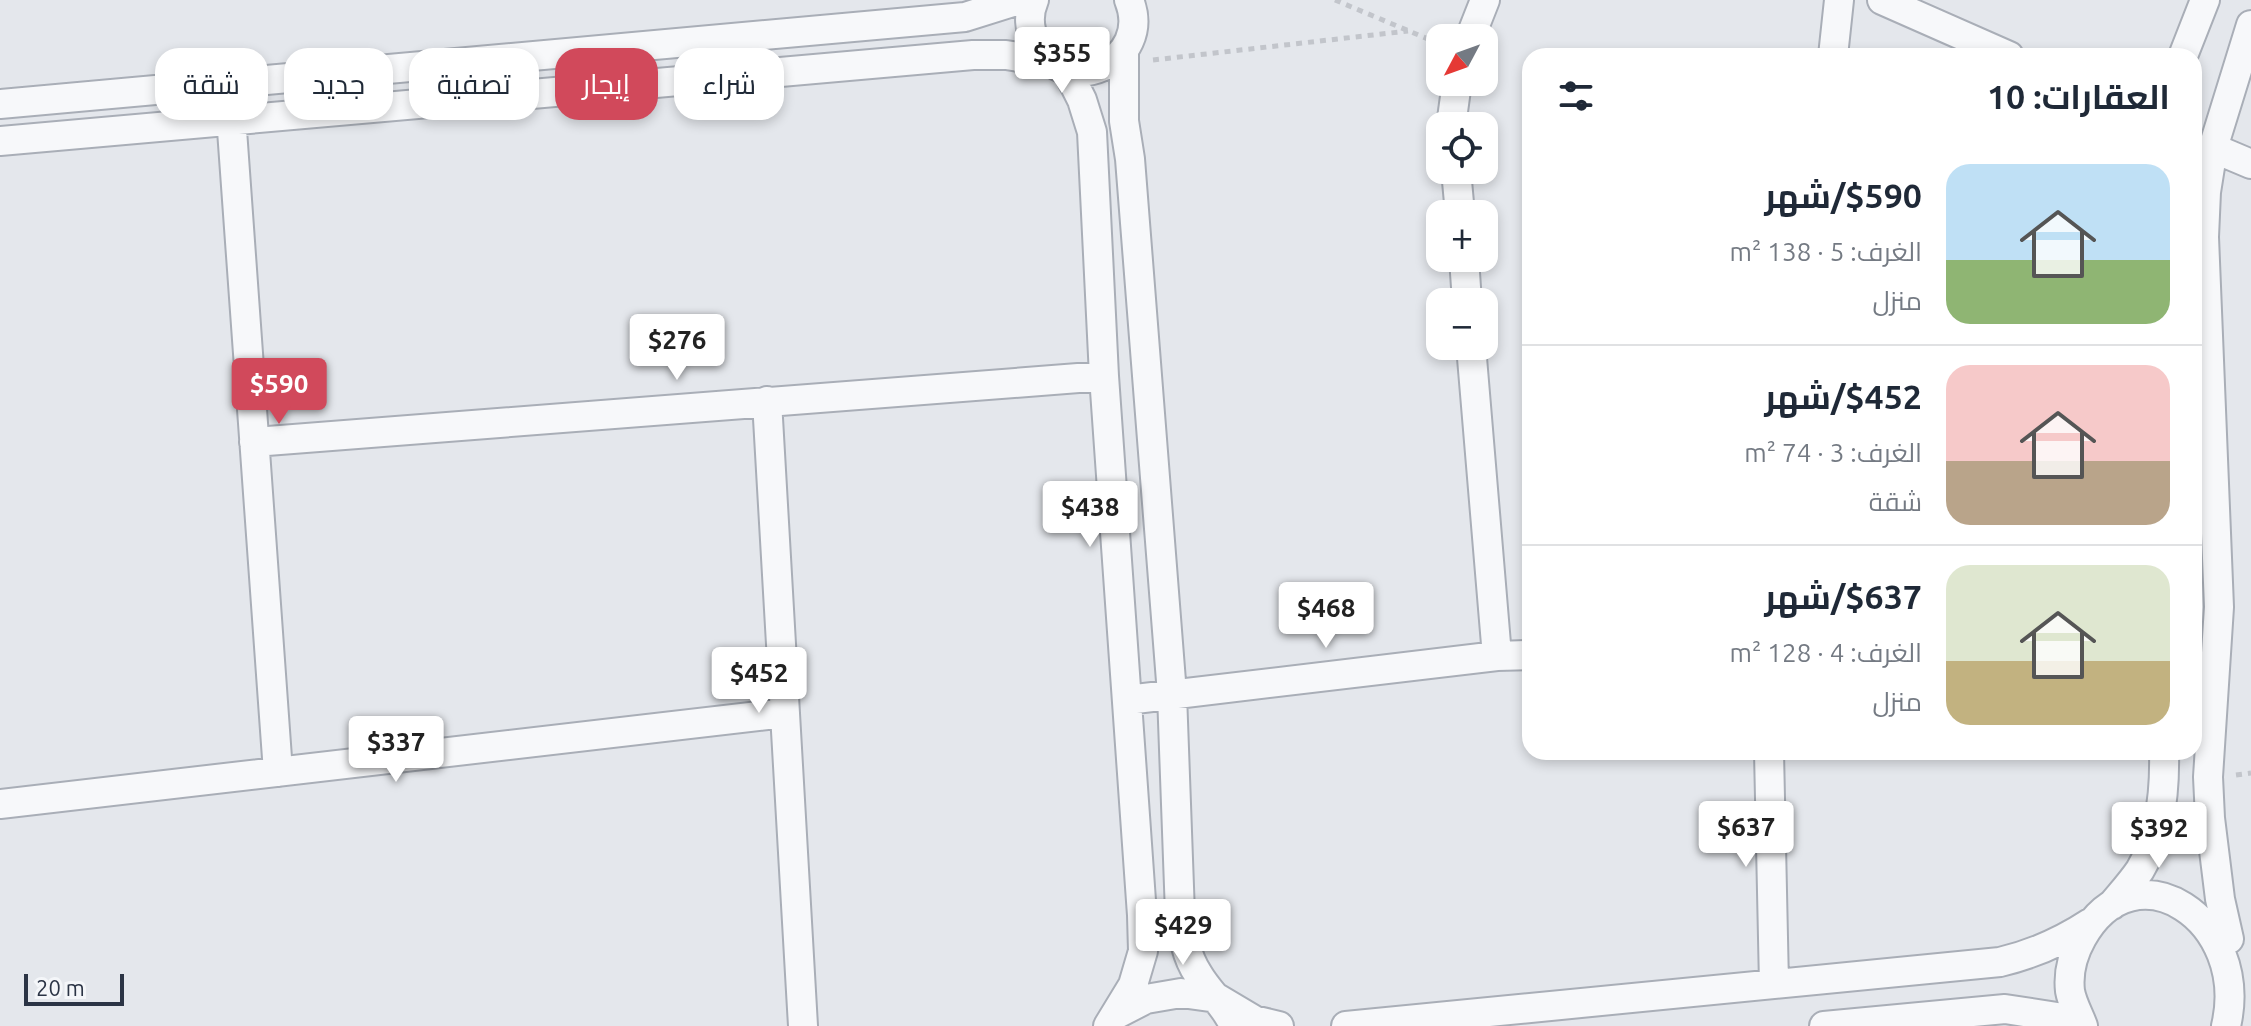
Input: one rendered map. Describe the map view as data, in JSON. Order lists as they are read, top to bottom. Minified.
{"scale_bar":"20 m","north":"bottom left","page":{"map_buttons":["+","−"],"price":["$355","$276","$590","$438","$468","$452","$337","$637","$392","$429"],"chip":["شراء","إيجار","تصفية","جديد","شقة"],"heading":"العقارات: 10","list":[{"name":"$590/شهر","note":"الغرف: 5 · 138 m² · منزل"},{"name":"$452/شهر","note":"الغرف: 3 · 74 m² · شقة"},{"name":"$637/شهر","note":"الغرف: 4 · 128 m² · منزل"}],"scale":"20 m"}}
